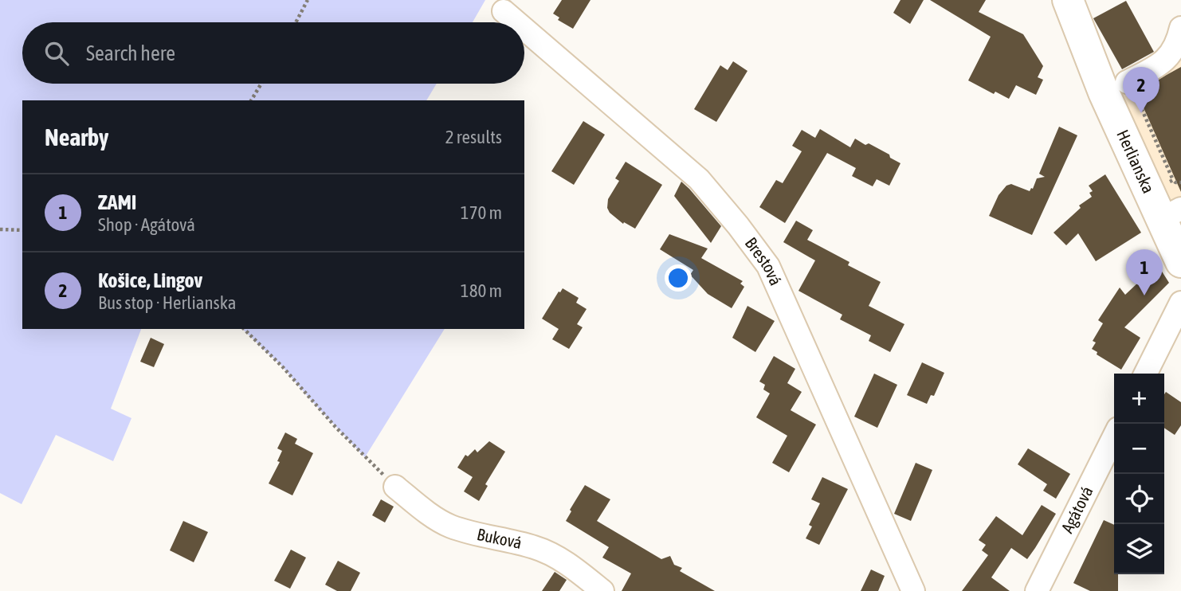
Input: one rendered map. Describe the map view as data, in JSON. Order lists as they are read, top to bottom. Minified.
{"streets":{"main road":["Herlianska"],"street":["Brestová","Agátová","Buková"]},"page":{"search":"Search here","pins":["2","1"],"heading":["Nearby","2 results"],"list":[{"mark":"1","name":"ZAMI","note":"Shop · Agátová","value":"170 m"},{"mark":"2","name":"Košice, Lingov","note":"Bus stop · Herlianska","value":"180 m"}],"map_buttons":["+","−"]}}
